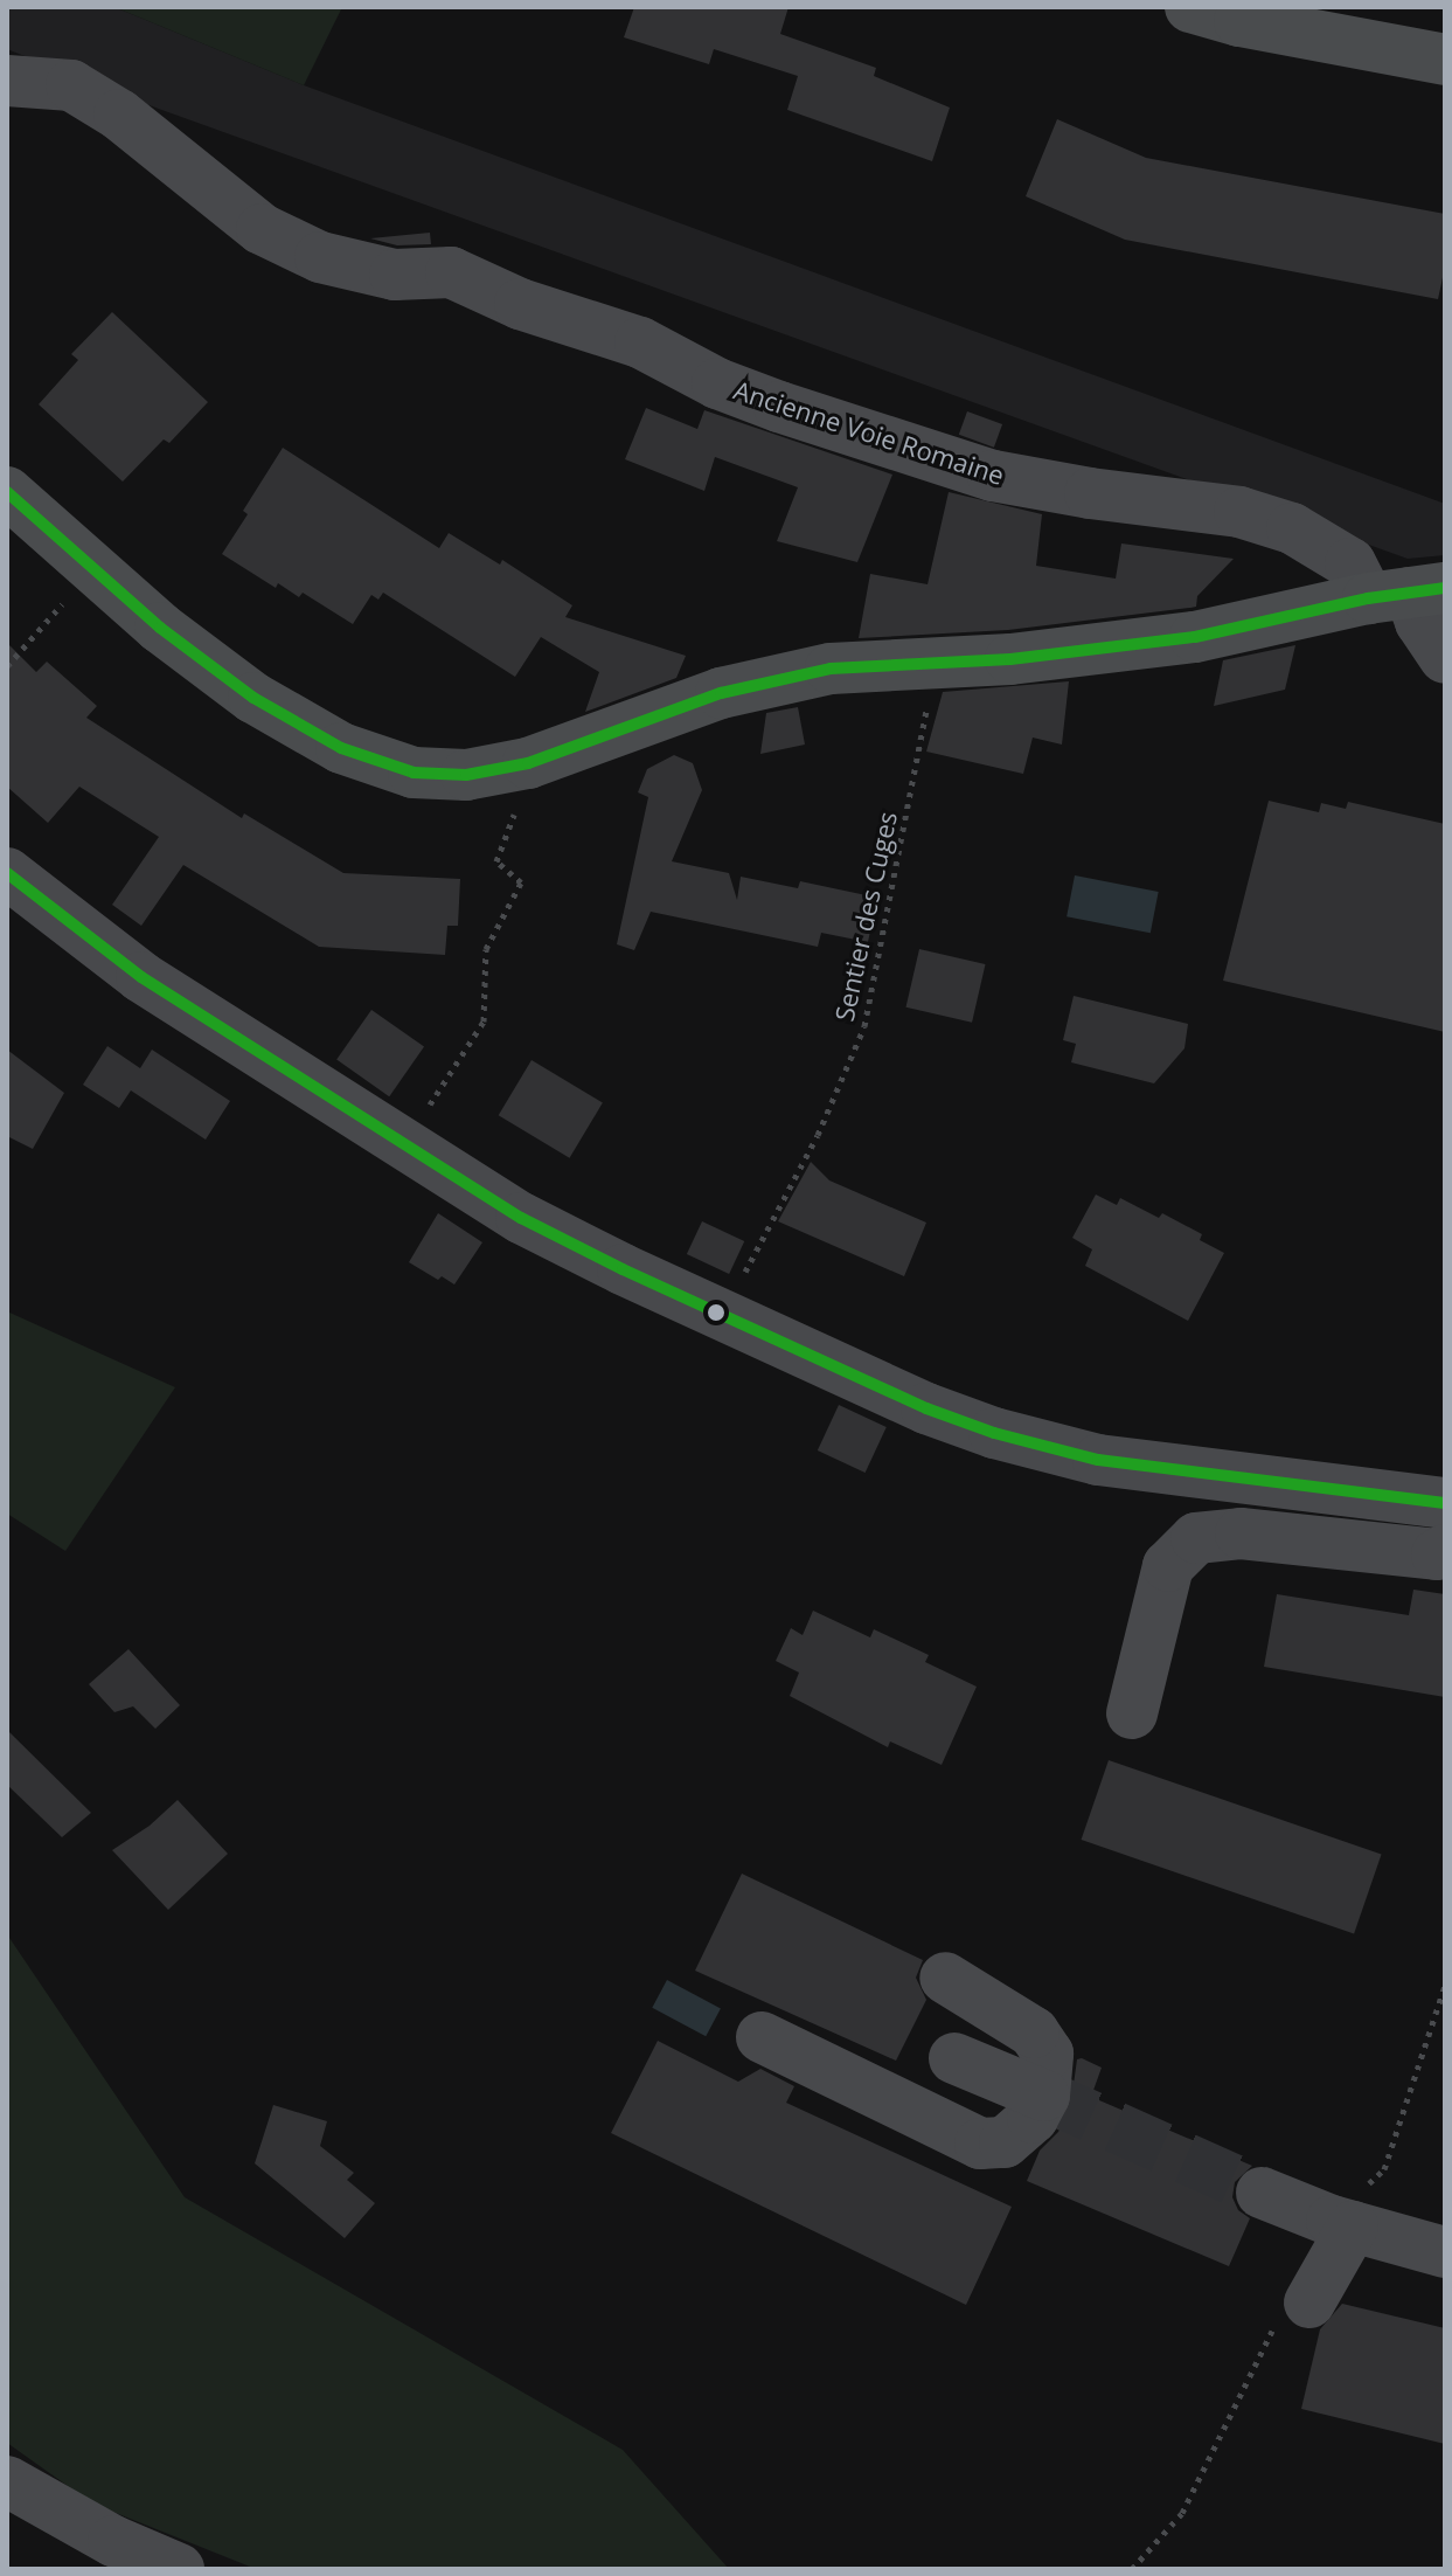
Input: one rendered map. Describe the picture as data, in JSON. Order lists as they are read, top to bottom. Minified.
{"streets":{"street":["Ancienne Voie Romaine"],"path":["Sentier des Cuges"]}}
